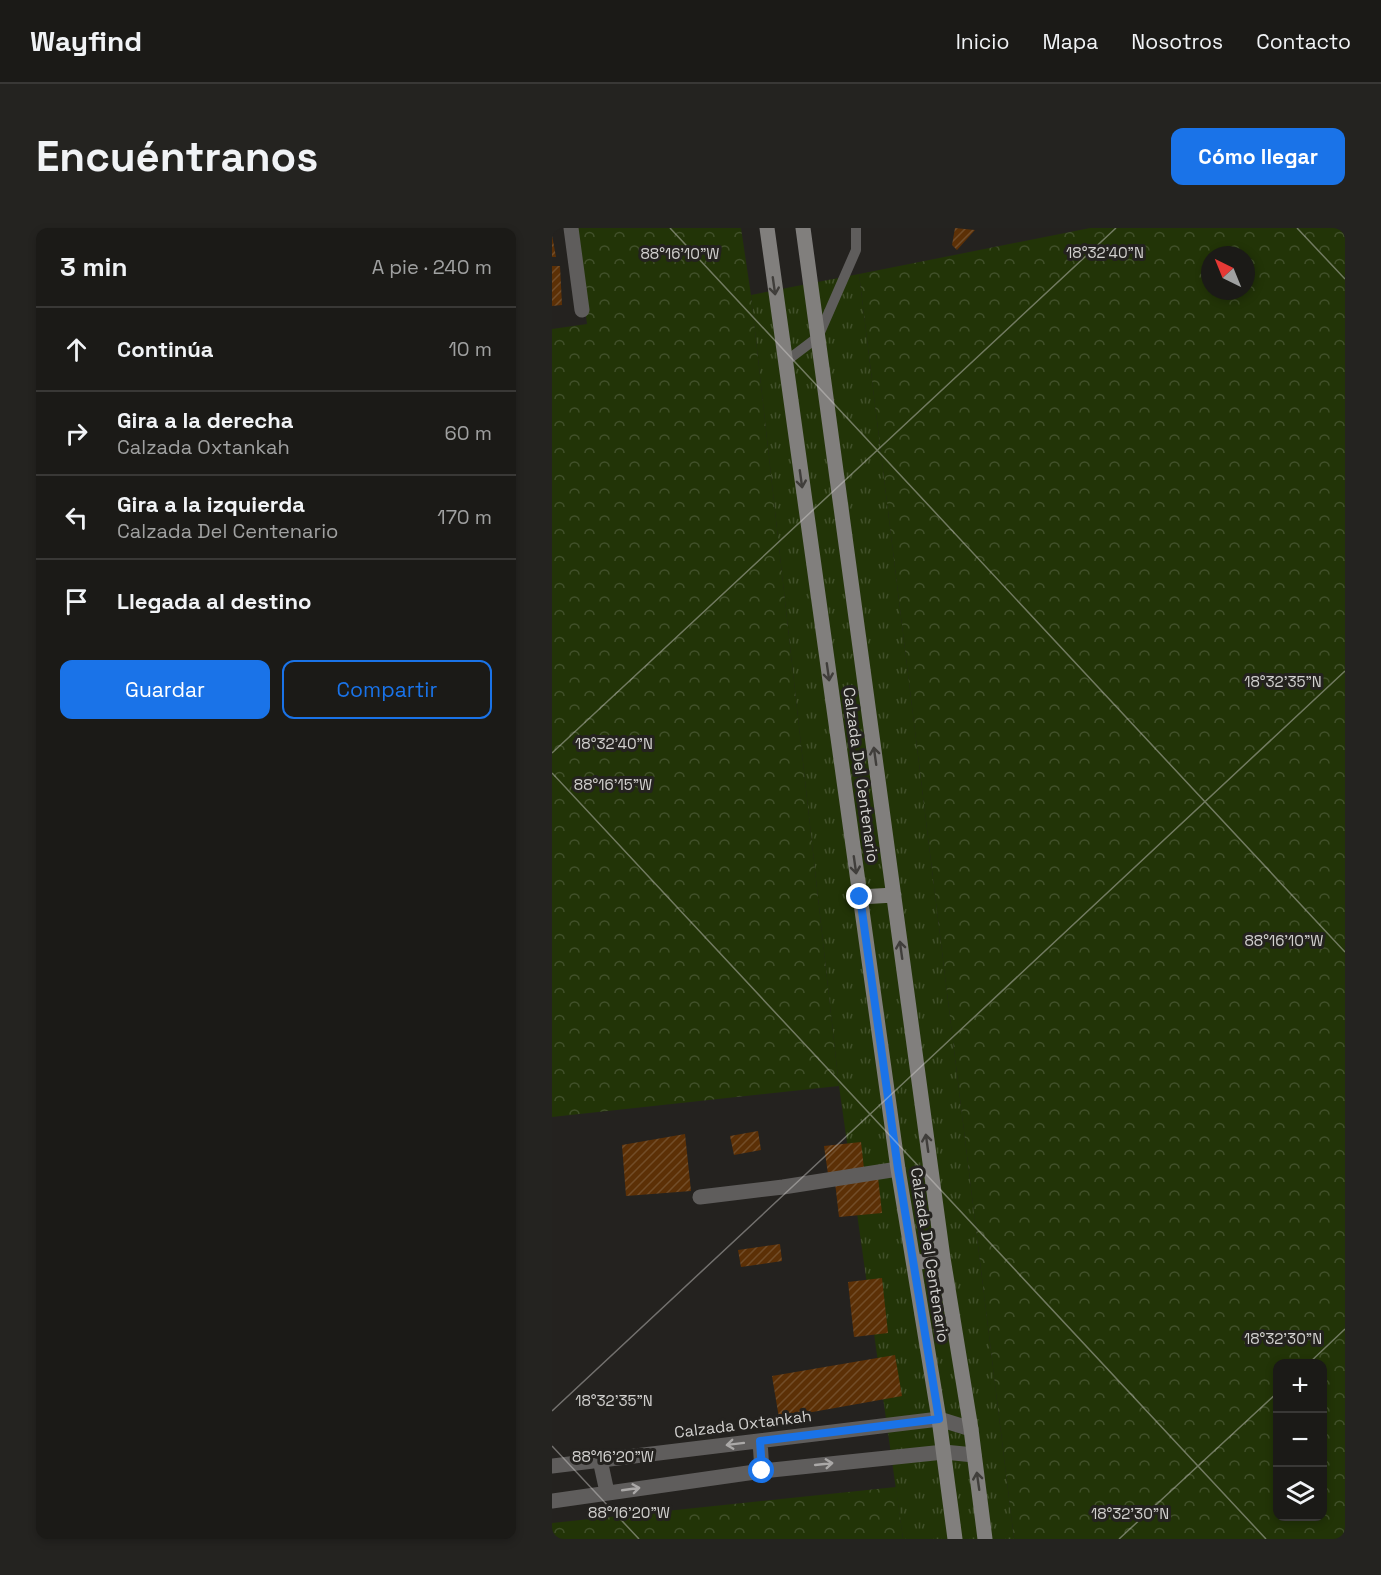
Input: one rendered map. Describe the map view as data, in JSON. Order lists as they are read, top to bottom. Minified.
{"streets":{"main road":["Calzada Del Centenario"],"street":["Calzada Oxtankah"]},"crossings":[["Calzada Del Centenario","Calzada Oxtankah"]],"north":"top left","page":{"header":"Wayfind","nav":["Inicio","Mapa","Nosotros","Contacto"],"buttons":["Cómo llegar",["Guardar","Compartir"]],"title":"Encuéntranos","heading":["3 min","A pie · 240 m"],"list":[["Continúa","10 m"],["Gira a la derecha","Calzada Oxtankah","60 m"],["Gira a la izquierda","Calzada Del Centenario","170 m"],"Llegada al destino"],"map_buttons":["+","−"]},"coordinates":["18°32'40\"N","88°16'10\"W","18°32'35\"N","88°16'15\"W","18°32'30\"N","88°16'20\"W"]}
